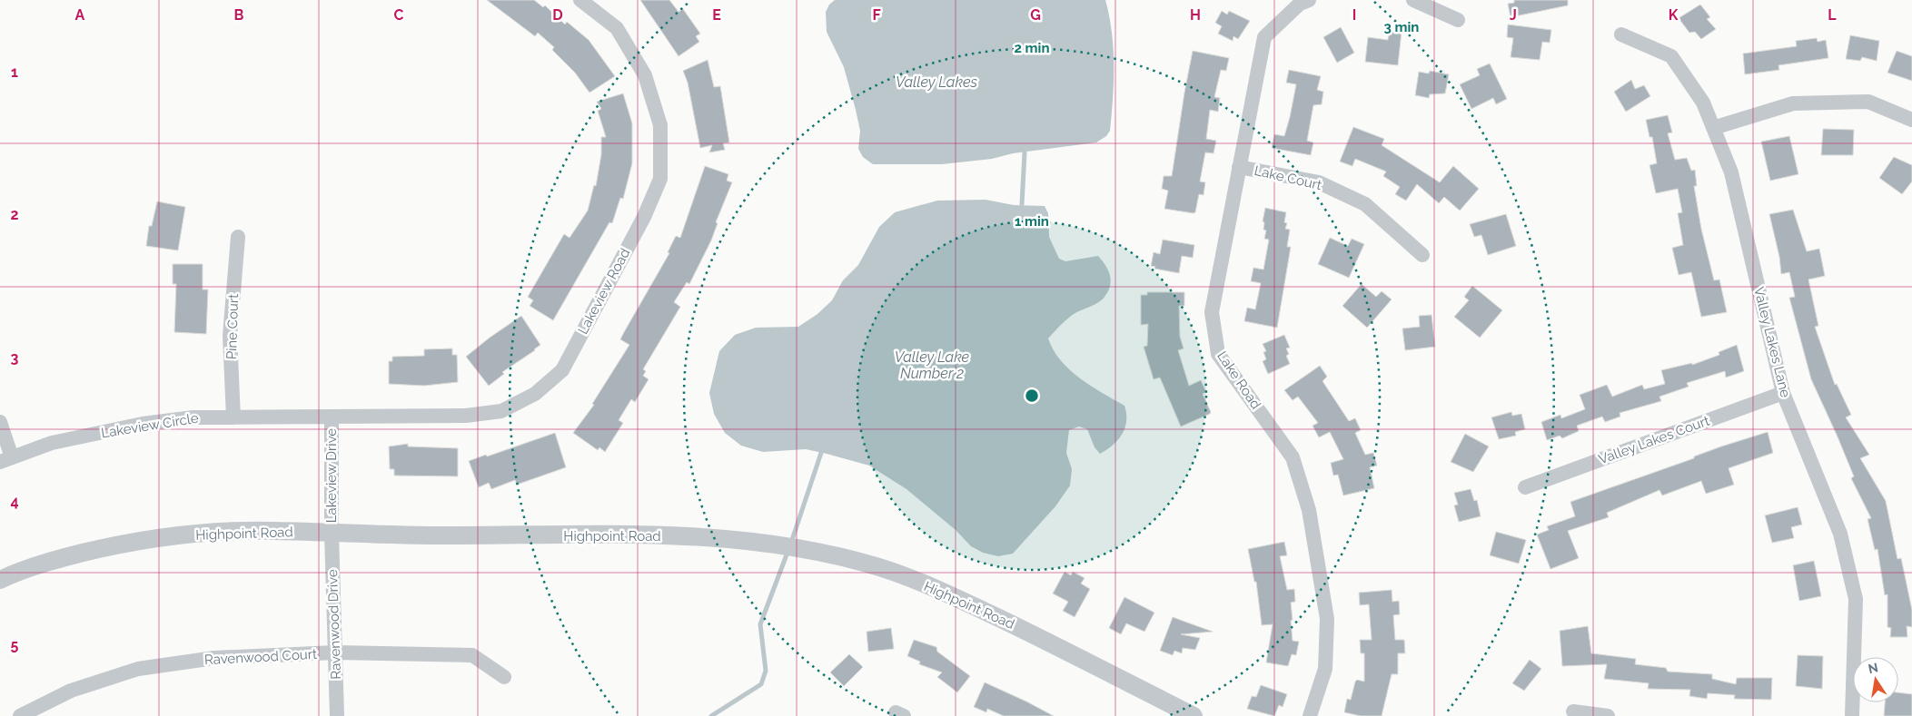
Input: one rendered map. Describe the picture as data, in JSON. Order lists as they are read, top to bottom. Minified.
{"streets":{"street":["Lake Court","Lakeview Road","Pine Court","Valley Lakes Lane","Lake Road","Lakeview Circle","Valley Lakes Court","Lakeview Drive","Highpoint Road","Ravenwood Drive","Ravenwood Court"]},"crossings":[["Lake Court","Lake Road"],["Lakeview Road","Lakeview Circle"],["Lakeview Road","Lakeview Drive"],["Pine Court","Lakeview Circle"],["Valley Lakes Lane","Valley Lakes Court"],["Lakeview Circle","Lakeview Drive"],["Lakeview Drive","Highpoint Road"],["Lakeview Drive","Ravenwood Drive"],["Highpoint Road","Ravenwood Drive"],["Ravenwood Drive","Ravenwood Court"]],"water":["Valley Lakes","Valley Lake Number 2"],"north":"top","grid":{"columns":["A","B","C","D","E","F","G","H","I","J","K","L"],"rows":["1","2","3","4","5"]},"rings":["3 min","2 min","1 min"]}
